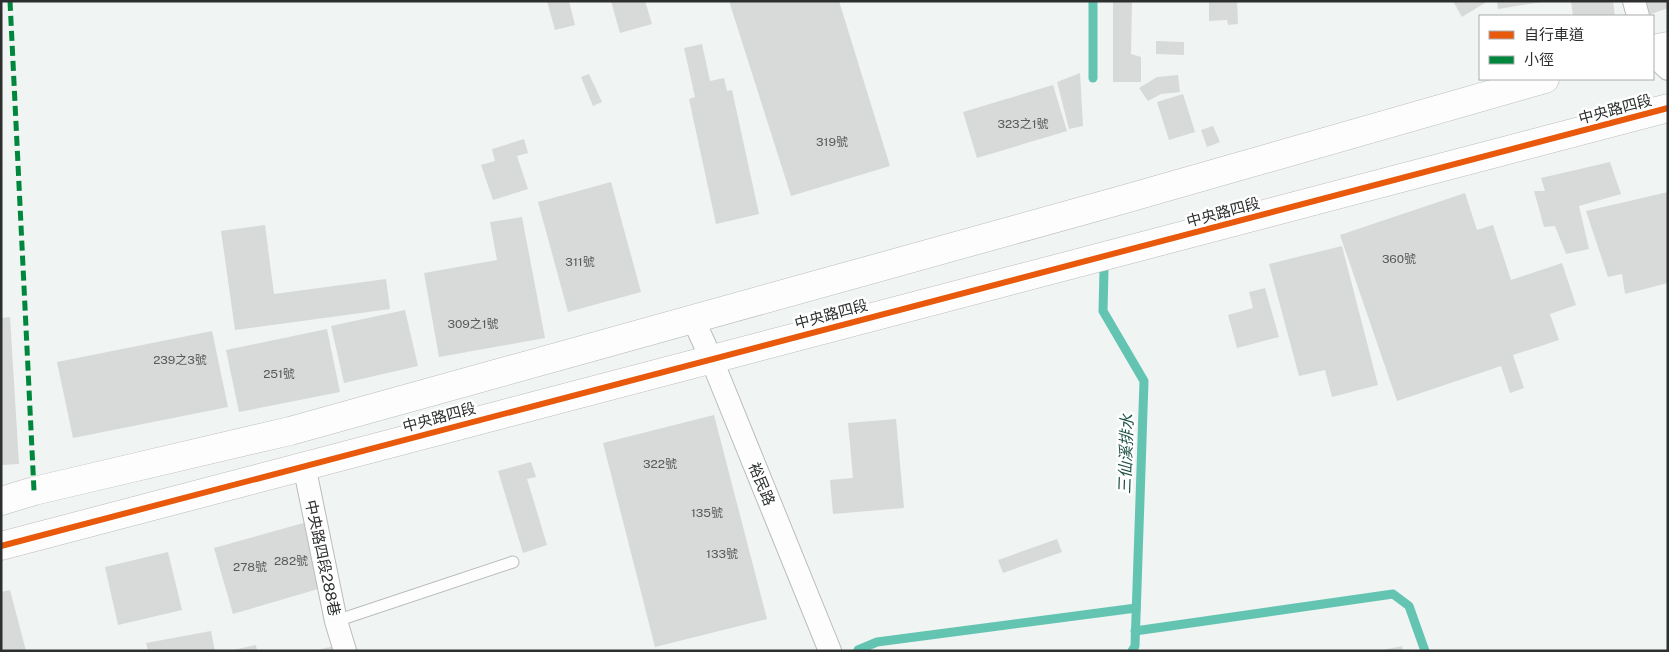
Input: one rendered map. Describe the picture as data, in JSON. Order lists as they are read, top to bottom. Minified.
{"streets":{"street":["中央路四段","裕民路","中央路四段288巷"]},"crossings":[["中央路四段","裕民路"],["中央路四段","中央路四段288巷"]],"water":["三仙溪排水"],"house_numbers":["323之1號","319號","360號","311號","309之1號","239之3號","251號","322號","135號","133號","282號","278號"],"legend":["自行車道","小徑"]}
